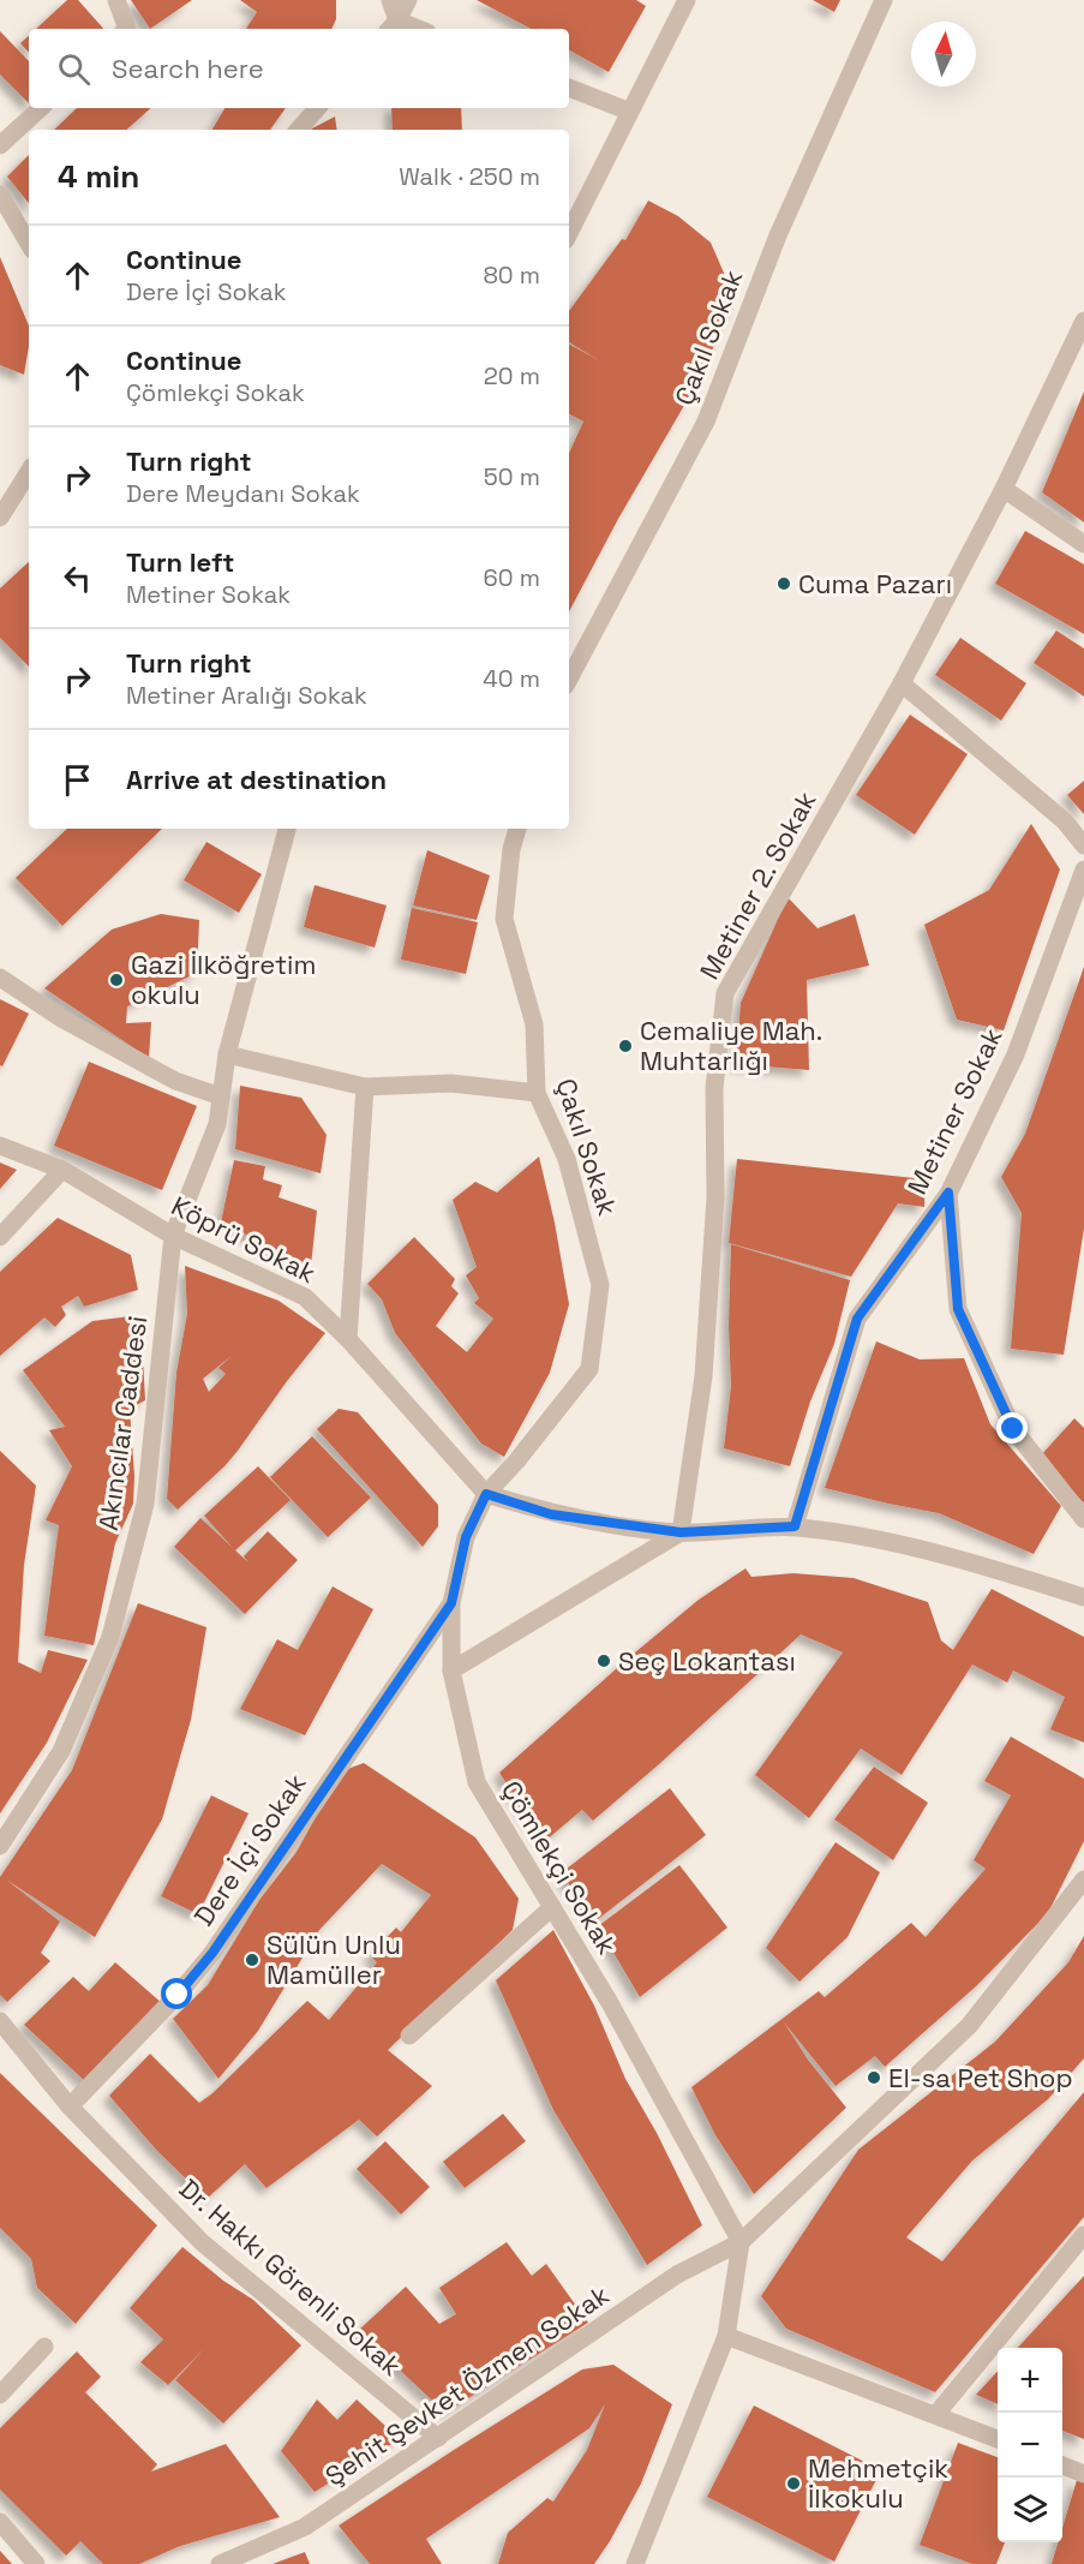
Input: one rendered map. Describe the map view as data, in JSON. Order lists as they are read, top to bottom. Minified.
{"streets":{"street":["Çakıl Sokak","Metiner 2. Sokak","Metiner Sokak","Köprü Sokak","Akıncılar Caddesi","Dere İçi Sokak","Çömlekçi Sokak","Dr. Hakkı Görenli Sokak","Şehit Şevket Özmen Sokak"]},"crossings":[["Çakıl Sokak","Köprü Sokak"],["Çakıl Sokak","Çömlekçi Sokak"],["Köprü Sokak","Akıncılar Caddesi"],["Köprü Sokak","Çömlekçi Sokak"],["Dere İçi Sokak","Çömlekçi Sokak"],["Dere İçi Sokak","Dr. Hakkı Görenli Sokak"],["Çömlekçi Sokak","Şehit Şevket Özmen Sokak"],["Dr. Hakkı Görenli Sokak","Şehit Şevket Özmen Sokak"]],"places":["Cuma Pazarı","Gazi İlköğretim okulu","Cemaliye Mah. Muhtarlığı","Seç Lokantası","Sülün Unlu Mamüller","El-sa Pet Shop","Mehmetçik İlkokulu"],"north":"top","page":{"search":"Search here","heading":["4 min","Walk · 250 m"],"list":[["Continue","Dere İçi Sokak","80 m"],["Continue","Çömlekçi Sokak","20 m"],["Turn right","Dere Meydanı Sokak","50 m"],["Turn left","Metiner Sokak","60 m"],["Turn right","Metiner Aralığı Sokak","40 m"],"Arrive at destination"],"map_buttons":["+","−"]}}
